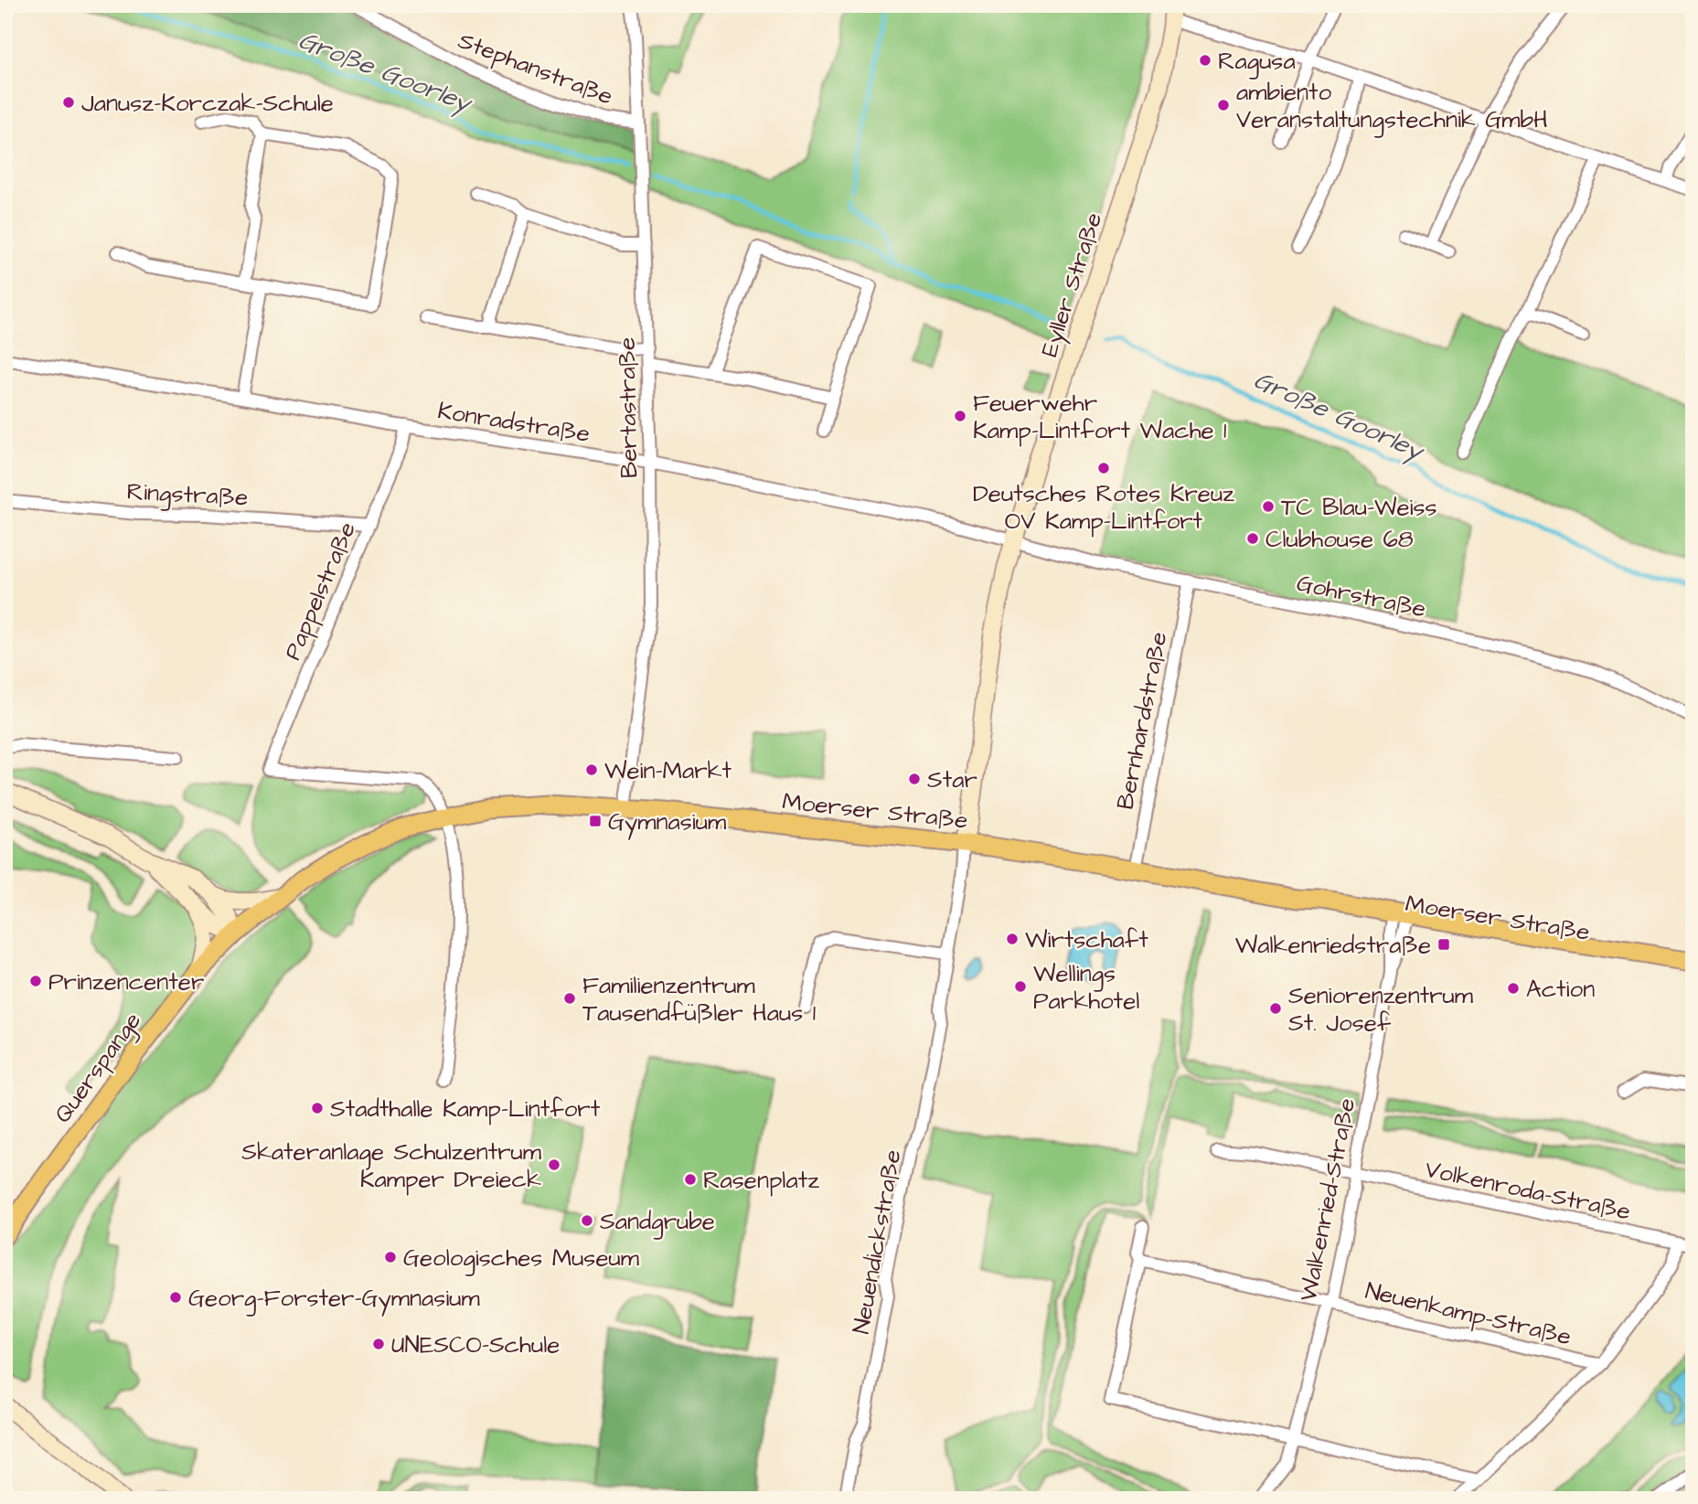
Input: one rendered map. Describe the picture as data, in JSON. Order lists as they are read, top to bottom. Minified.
{"streets":{"main road":["Eyller Straße","Moerser Straße","Querspange"],"street":["Stephanstraße","Bertastraße","Konradstraße","Ringstraße","Pappelstraße","Gohrstraße","Bernhardstraße","Volkenroda-Straße","Walkenried-Straße","Neuendickstraße","Neuenkamp-Straße"]},"crossings":[["Stephanstraße","Bertastraße"],["Eyller Straße","Konradstraße"],["Eyller Straße","Gohrstraße"],["Eyller Straße","Moerser Straße"],["Eyller Straße","Neuendickstraße"],["Bertastraße","Konradstraße"],["Bertastraße","Moerser Straße"],["Konradstraße","Pappelstraße"],["Konradstraße","Gohrstraße"],["Ringstraße","Pappelstraße"],["Pappelstraße","Moerser Straße"],["Gohrstraße","Bernhardstraße"],["Bernhardstraße","Moerser Straße"],["Moerser Straße","Querspange"],["Moerser Straße","Walkenried-Straße"],["Moerser Straße","Neuendickstraße"],["Volkenroda-Straße","Walkenried-Straße"],["Walkenried-Straße","Neuenkamp-Straße"]],"water":["Große Goorley"],"places":{"other":["Ragusa","Janusz-Korczak-Schule","ambiento Veranstaltungstechnik GmbH","Feuerwehr Kamp-Lintfort Wache 1","Deutsches Rotes Kreuz OV Kamp-Lintfort","TC Blau-Weiss","Clubhouse 68","Wein-Markt","Star","Wirtschaft","Prinzencenter","Wellings Parkhotel","Action","Familienzentrum Tausendfüßler Haus 1","Seniorenzentrum St. Josef","Stadthalle Kamp-Lintfort","Skateranlage Schulzentrum Kamper Dreieck","Rasenplatz","Sandgrube","Geologisches Museum","Georg-Forster-Gymnasium","UNESCO-Schule"],"transit":["Gymnasium","Walkenriedstraße"]}}
